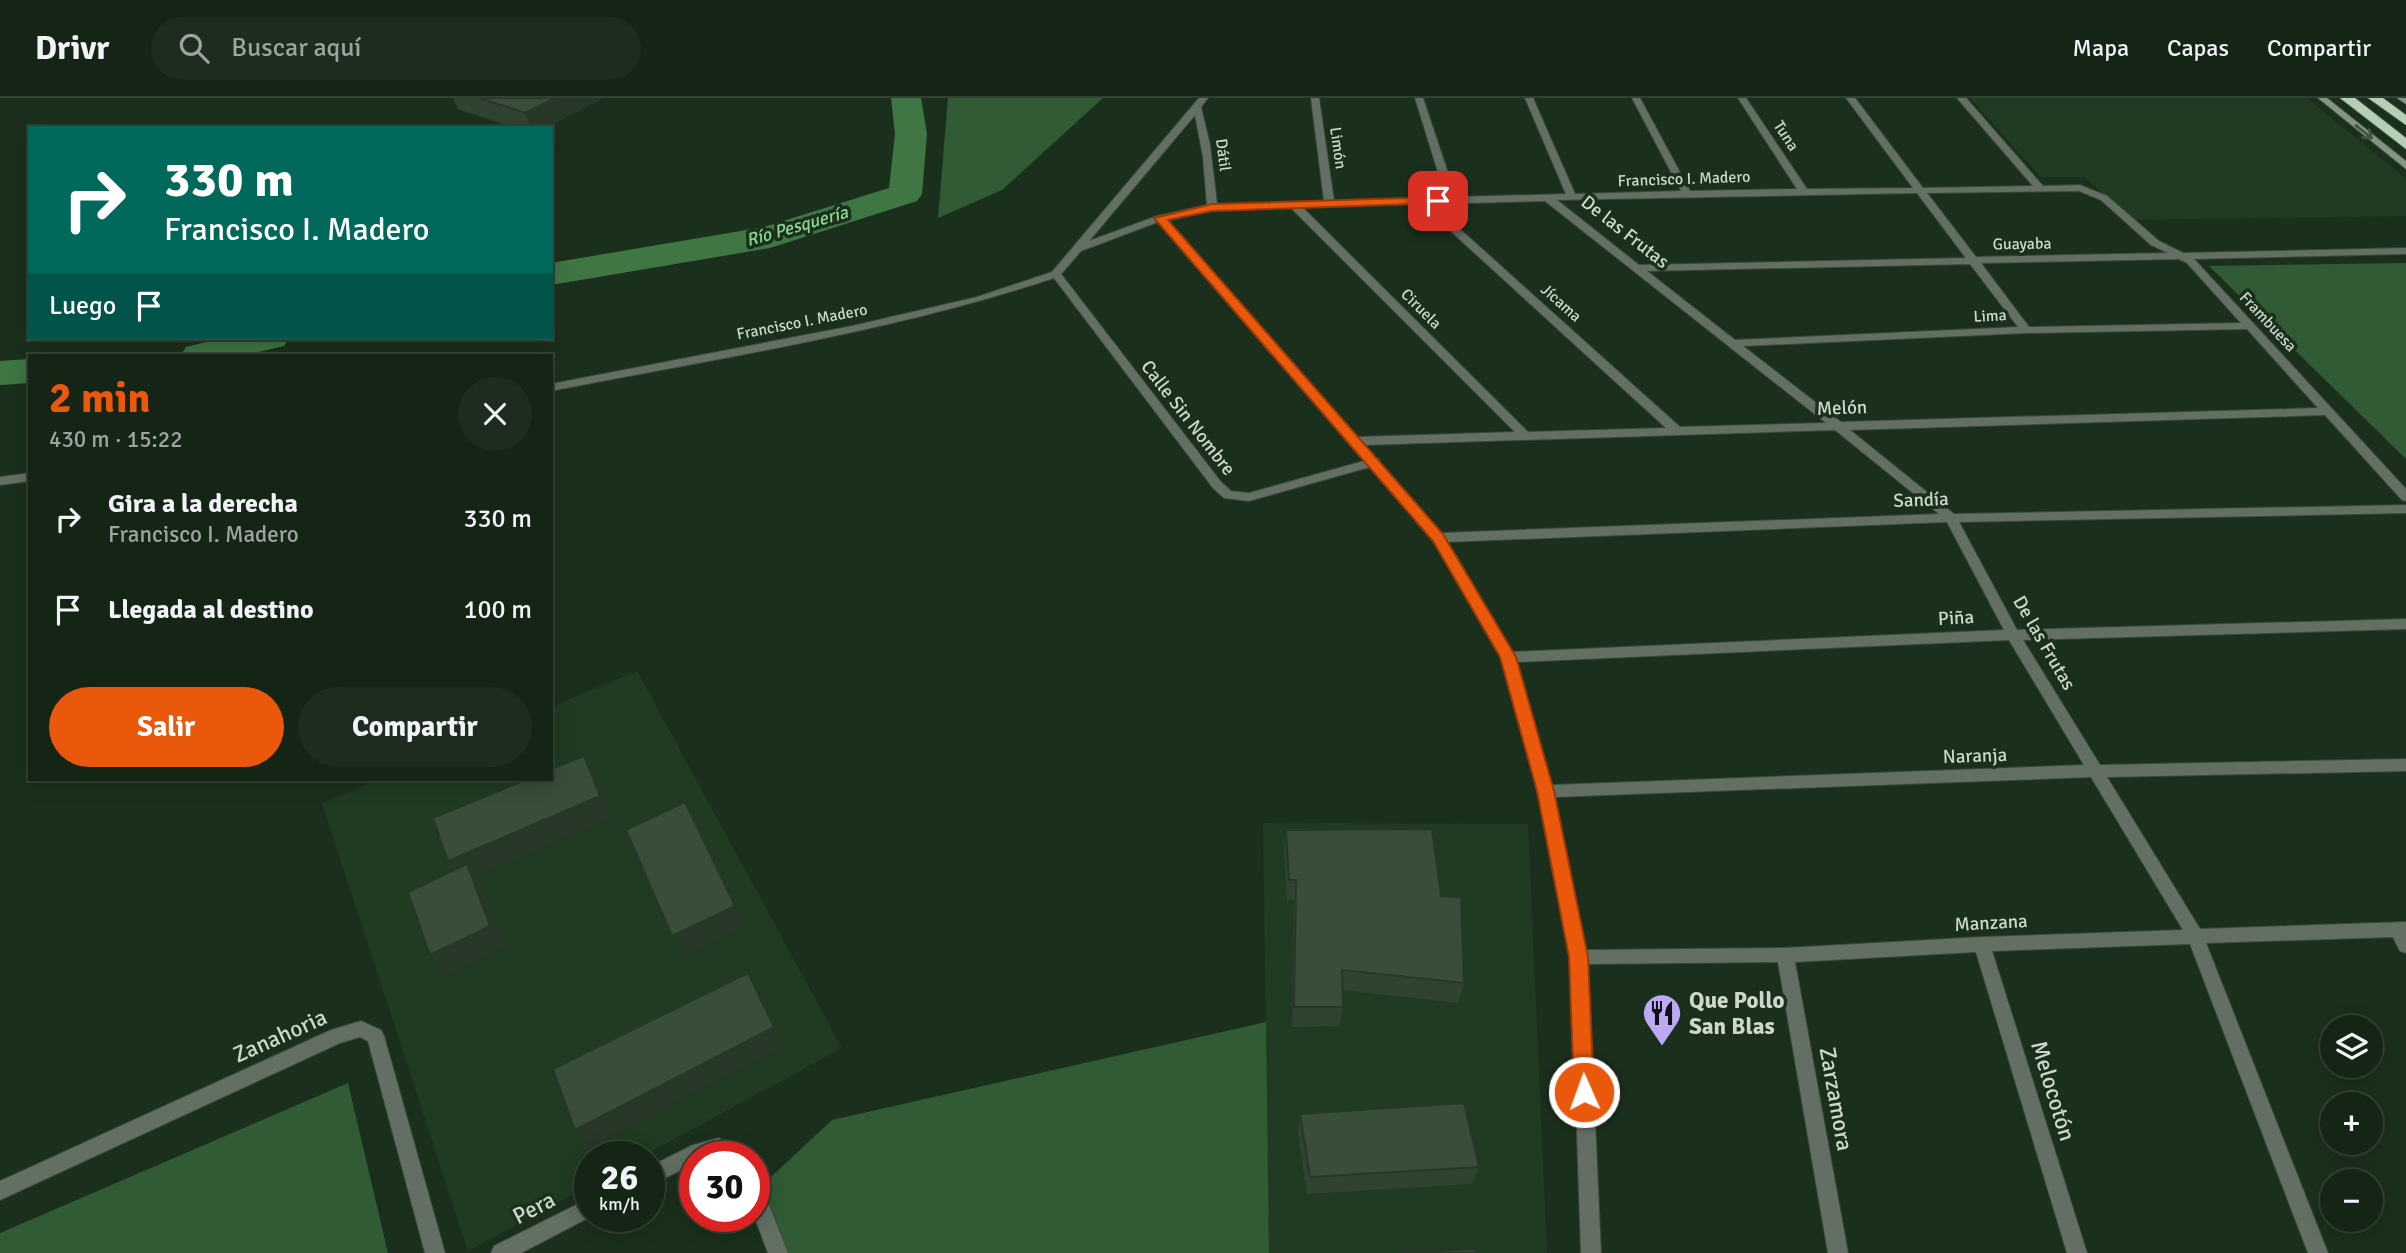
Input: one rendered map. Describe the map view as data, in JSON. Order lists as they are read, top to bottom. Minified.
{"streets":{"street":["Tuna","Limón","Dátil","Francisco I. Madero","De las Frutas","Guayaba","Jícama","Ciruela","Lima","Frambuesa","Melón","Calle Sin Nombre","Sandía","Piña","Naranja","Manzana","Zanahoria","Melocotón","Zarzamora","Pera"]},"crossings":[["Tuna","Francisco I. Madero"],["Limón","Francisco I. Madero"],["Dátil","Francisco I. Madero"],["Francisco I. Madero","De las Frutas"],["Francisco I. Madero","Jícama"],["Francisco I. Madero","Ciruela"],["Francisco I. Madero","Frambuesa"],["Francisco I. Madero","Calle Sin Nombre"],["De las Frutas","Guayaba"],["De las Frutas","Lima"],["De las Frutas","Melón"],["De las Frutas","Sandía"],["De las Frutas","Piña"],["De las Frutas","Naranja"],["De las Frutas","Manzana"],["Guayaba","Frambuesa"],["Jícama","Melón"],["Ciruela","Melón"],["Lima","Frambuesa"],["Frambuesa","Melón"],["Manzana","Melocotón"],["Manzana","Zarzamora"]],"water":["Río Pesquería"],"places":{"restaurant":["Que Pollo San Blas"]},"page":{"header":"Drivr","search":"Buscar aquí","nav":["Mapa","Capas","Compartir"],"turn":["330 m","Francisco I. Madero"],"then":"Luego","heading":["2 min","430 m · 15:22"],"list":[{"name":"Gira a la derecha","note":"Francisco I. Madero","value":"330 m"},{"name":"Llegada al destino","value":"100 m"}],"buttons":["Salir","Compartir"],"map_buttons":["+","−"],"speed":"26 km/h","limit":"30"}}
